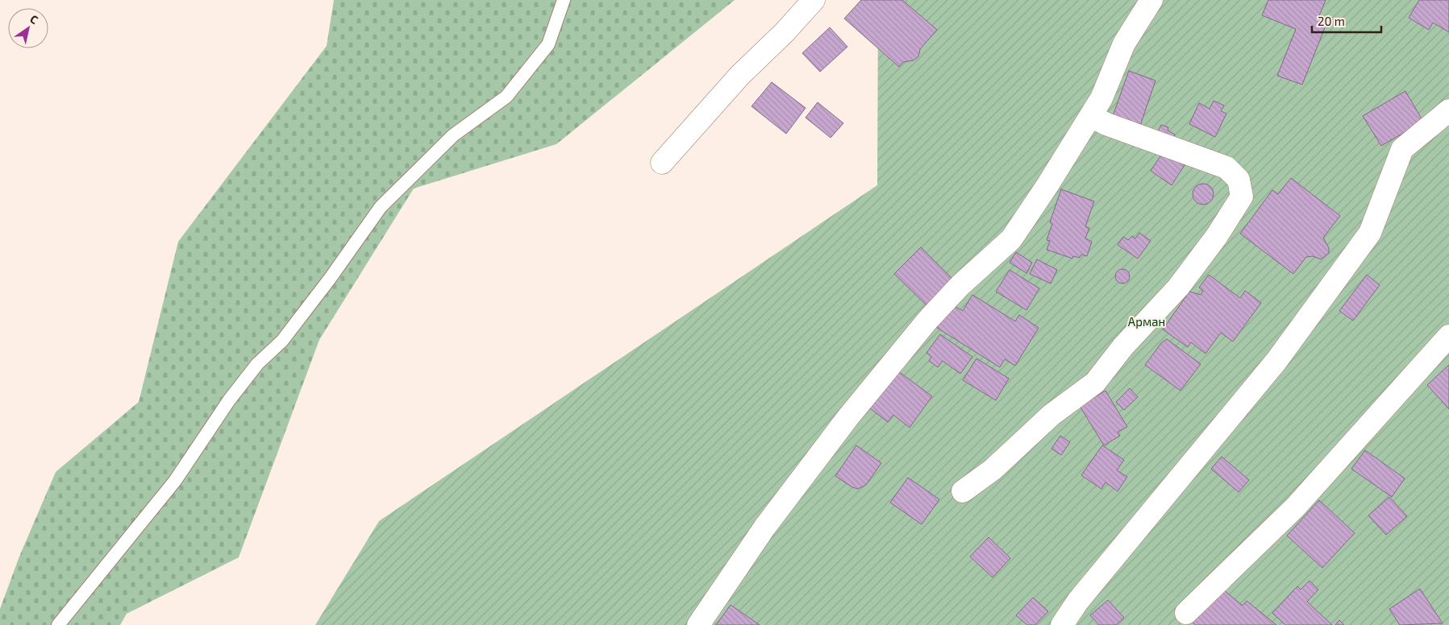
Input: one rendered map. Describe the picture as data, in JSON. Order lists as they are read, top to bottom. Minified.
{"parks":["Арман"],"scale_bar":"20 m","north":"top right"}
